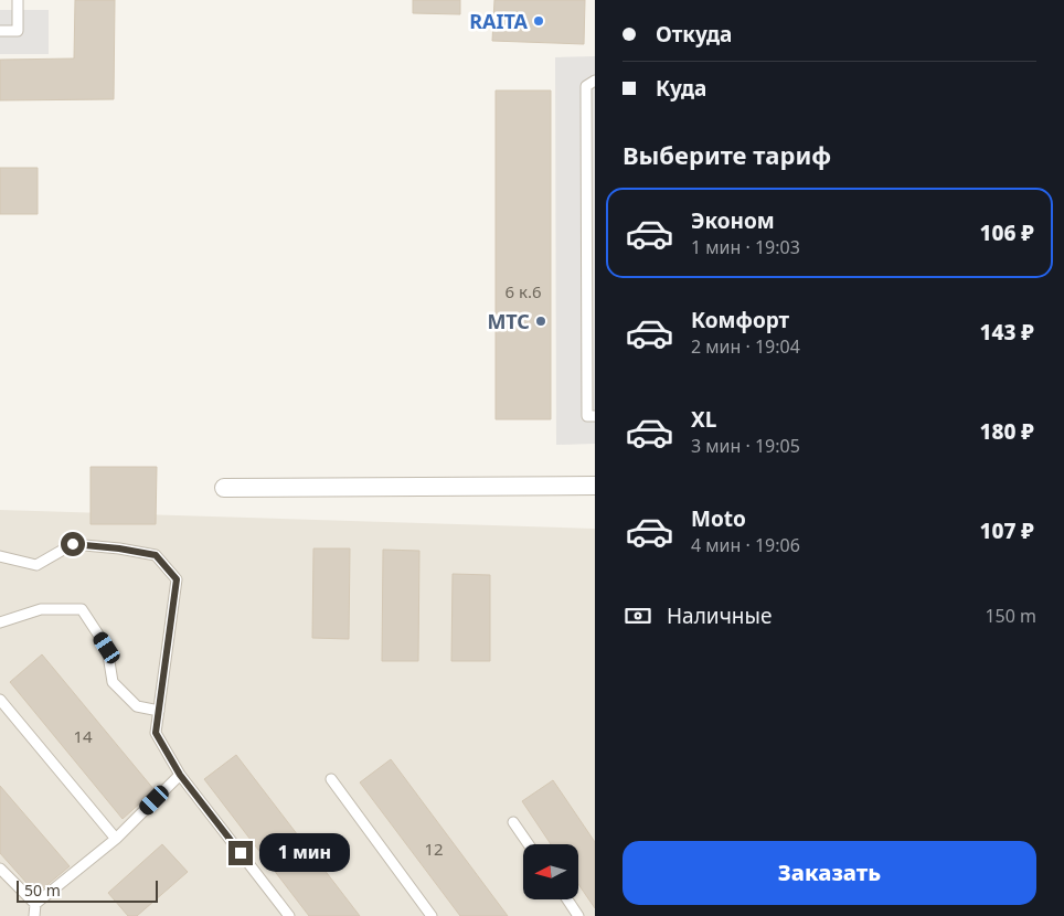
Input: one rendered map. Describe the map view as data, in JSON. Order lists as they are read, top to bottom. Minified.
{"places":["RAITA","МТС"],"house_numbers":["6 к.6","14","12"],"scale_bar":"50 m","north":"left","page":{"banner":["Откуда","Куда"],"heading":"Выберите тариф","list":[{"name":"Эконом","note":"1 мин · 19:03","value":"106 ₽"},{"name":"Комфорт","note":"2 мин · 19:04","value":"143 ₽"},{"name":"XL","note":"3 мин · 19:05","value":"180 ₽"},{"name":"Moto","note":"4 мин · 19:06","value":"107 ₽"}],"pay":["Наличные","150 m"],"buttons":"Заказать","bubble":"1 мин","scale":"50 m"}}
